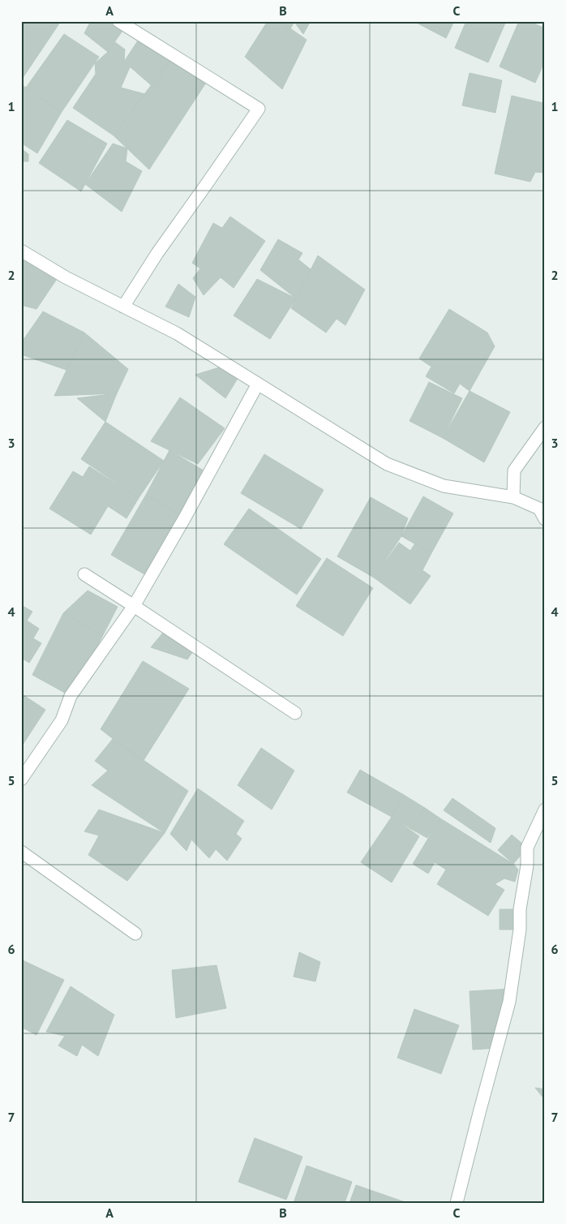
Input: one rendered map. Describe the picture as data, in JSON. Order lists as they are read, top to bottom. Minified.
{"grid":{"columns":["A","B","C"],"rows":["1","2","3","4","5","6","7"]}}
